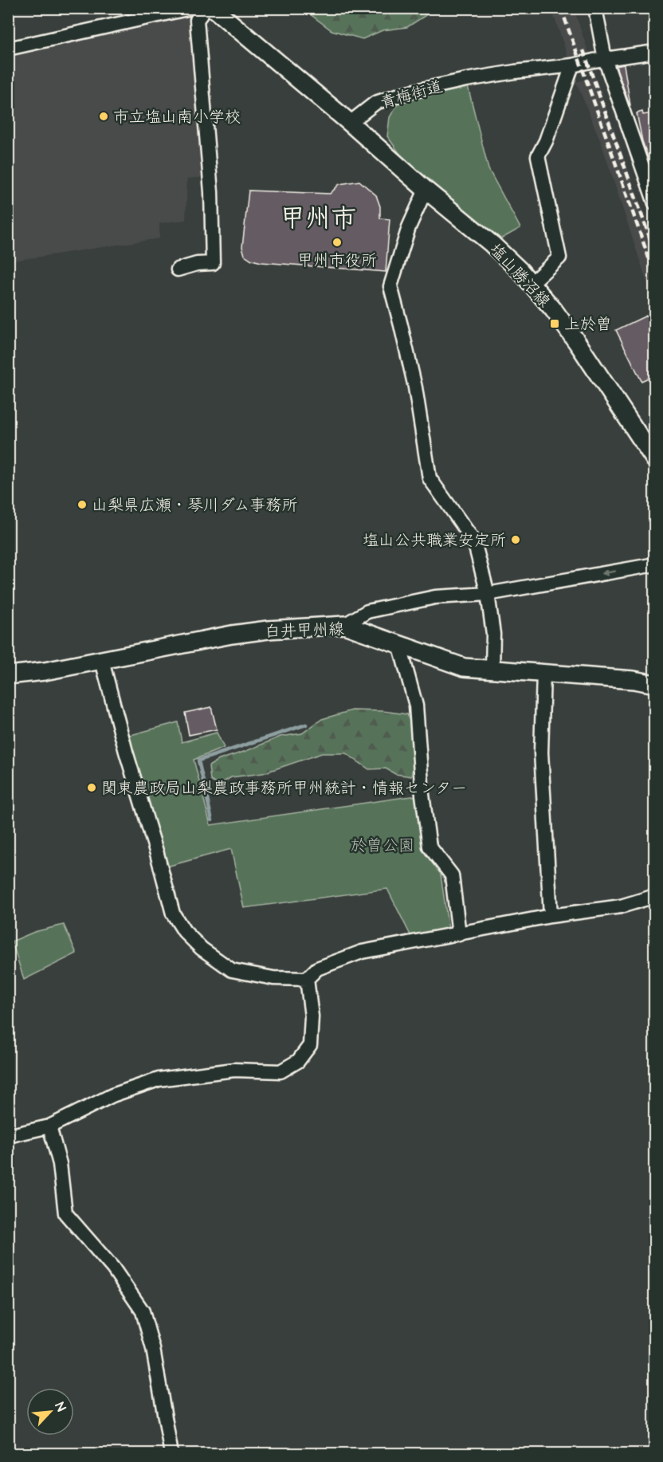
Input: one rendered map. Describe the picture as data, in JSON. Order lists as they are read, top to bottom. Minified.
{"streets":{"main road":["塩山勝沼線","白井甲州線"],"street":["青梅街道"]},"crossings":[["青梅街道","塩山勝沼線"]],"districts":["甲州市"],"parks":["於曽公園"],"places":{"other":["市立塩山南小学校","甲州市役所","山梨県広瀬・琴川ダム事務所","塩山公共職業安定所","関東農政局山梨農政事務所甲州統計・情報センター"],"transit":["上於曽"]},"north":"top right"}
